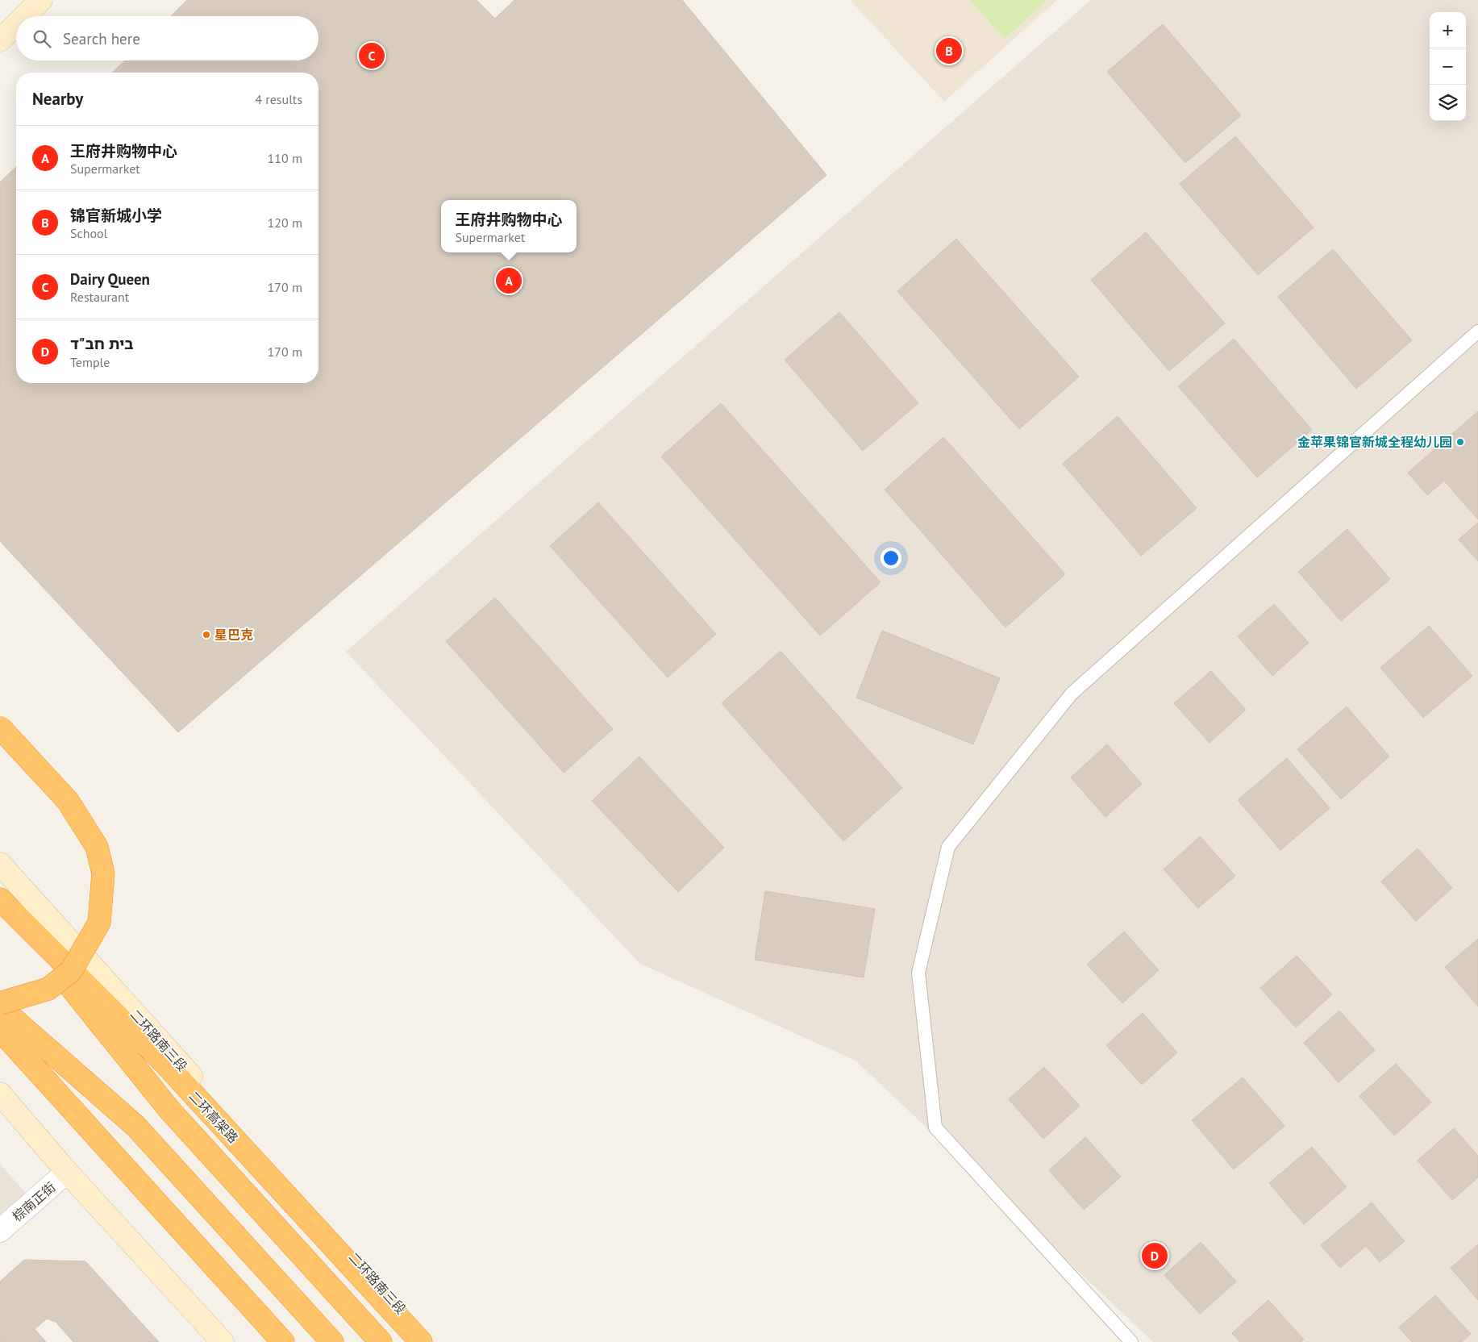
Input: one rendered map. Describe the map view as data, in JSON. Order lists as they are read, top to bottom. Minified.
{"streets":{"highway":["二环高架路"],"main road":["二环路南三段"],"street":["棕南正街"]},"places":["金苹果锦官新城全程幼儿园","星巴克"],"page":{"map_buttons":["+","−"],"search":"Search here","pins":["B","C","A","D"],"heading":["Nearby","4 results"],"list":[{"mark":"A","name":"王府井购物中心","note":"Supermarket","value":"110 m"},{"mark":"B","name":"锦官新城小学","note":"School","value":"120 m"},{"mark":"C","name":"Dairy Queen","note":"Restaurant","value":"170 m"},{"mark":"D","name":"בית חב\"ד","note":"Temple","value":"170 m"}],"popup":["王府井购物中心","Supermarket"]}}
